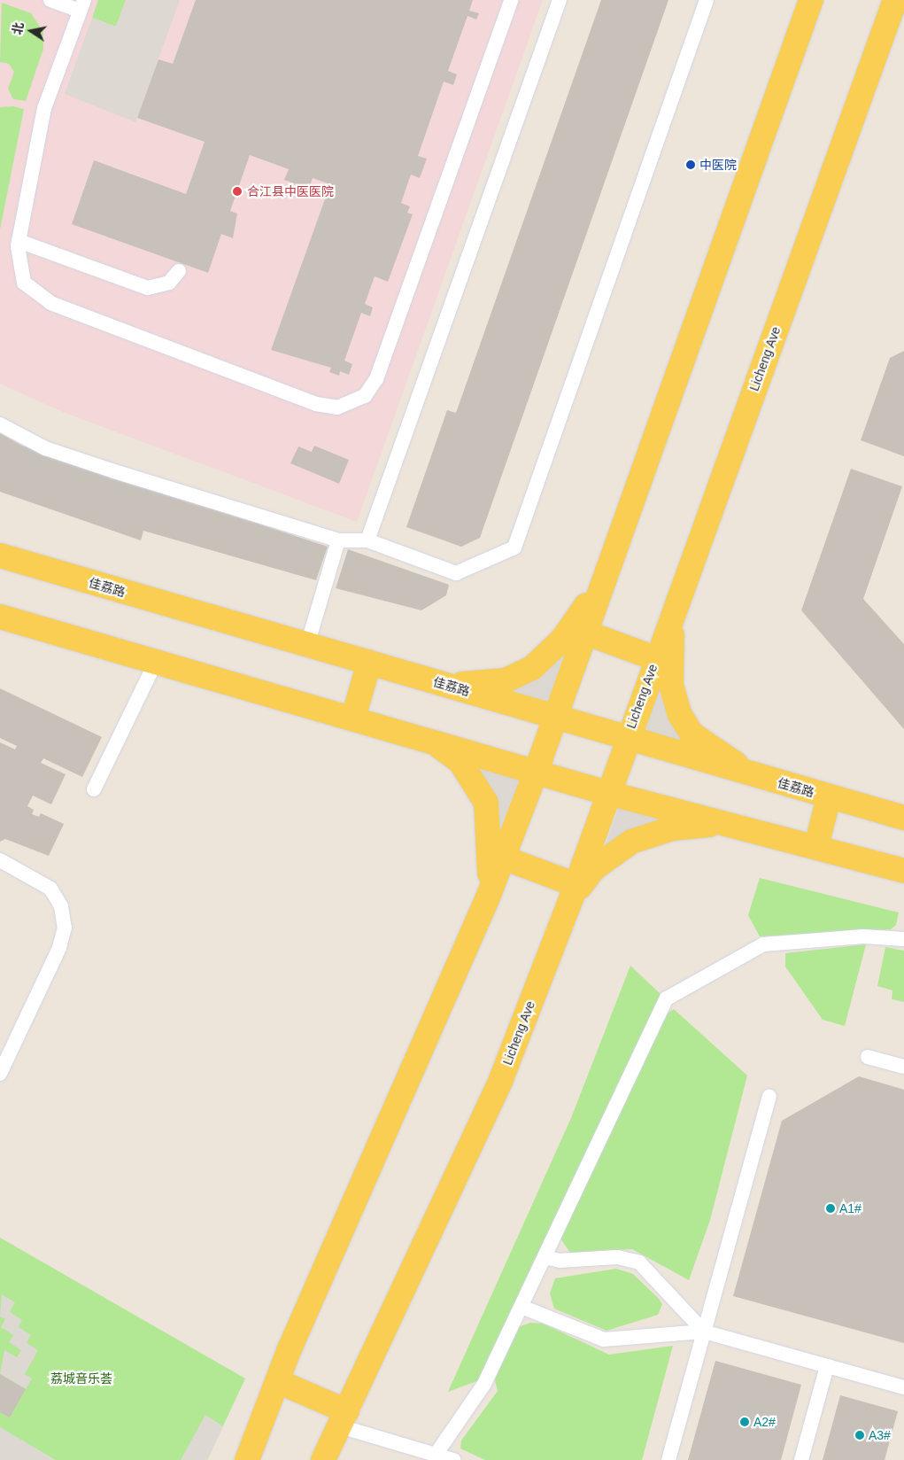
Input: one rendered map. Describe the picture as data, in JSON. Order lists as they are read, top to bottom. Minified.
{"streets":{"main road":["Licheng Ave","佳荔路"]},"crossings":[["Licheng Ave","佳荔路"]],"parks":["荔城音乐荟"],"places":["中医院","合江县中医医院","A1#","A2#","A3#"],"north":"left"}
